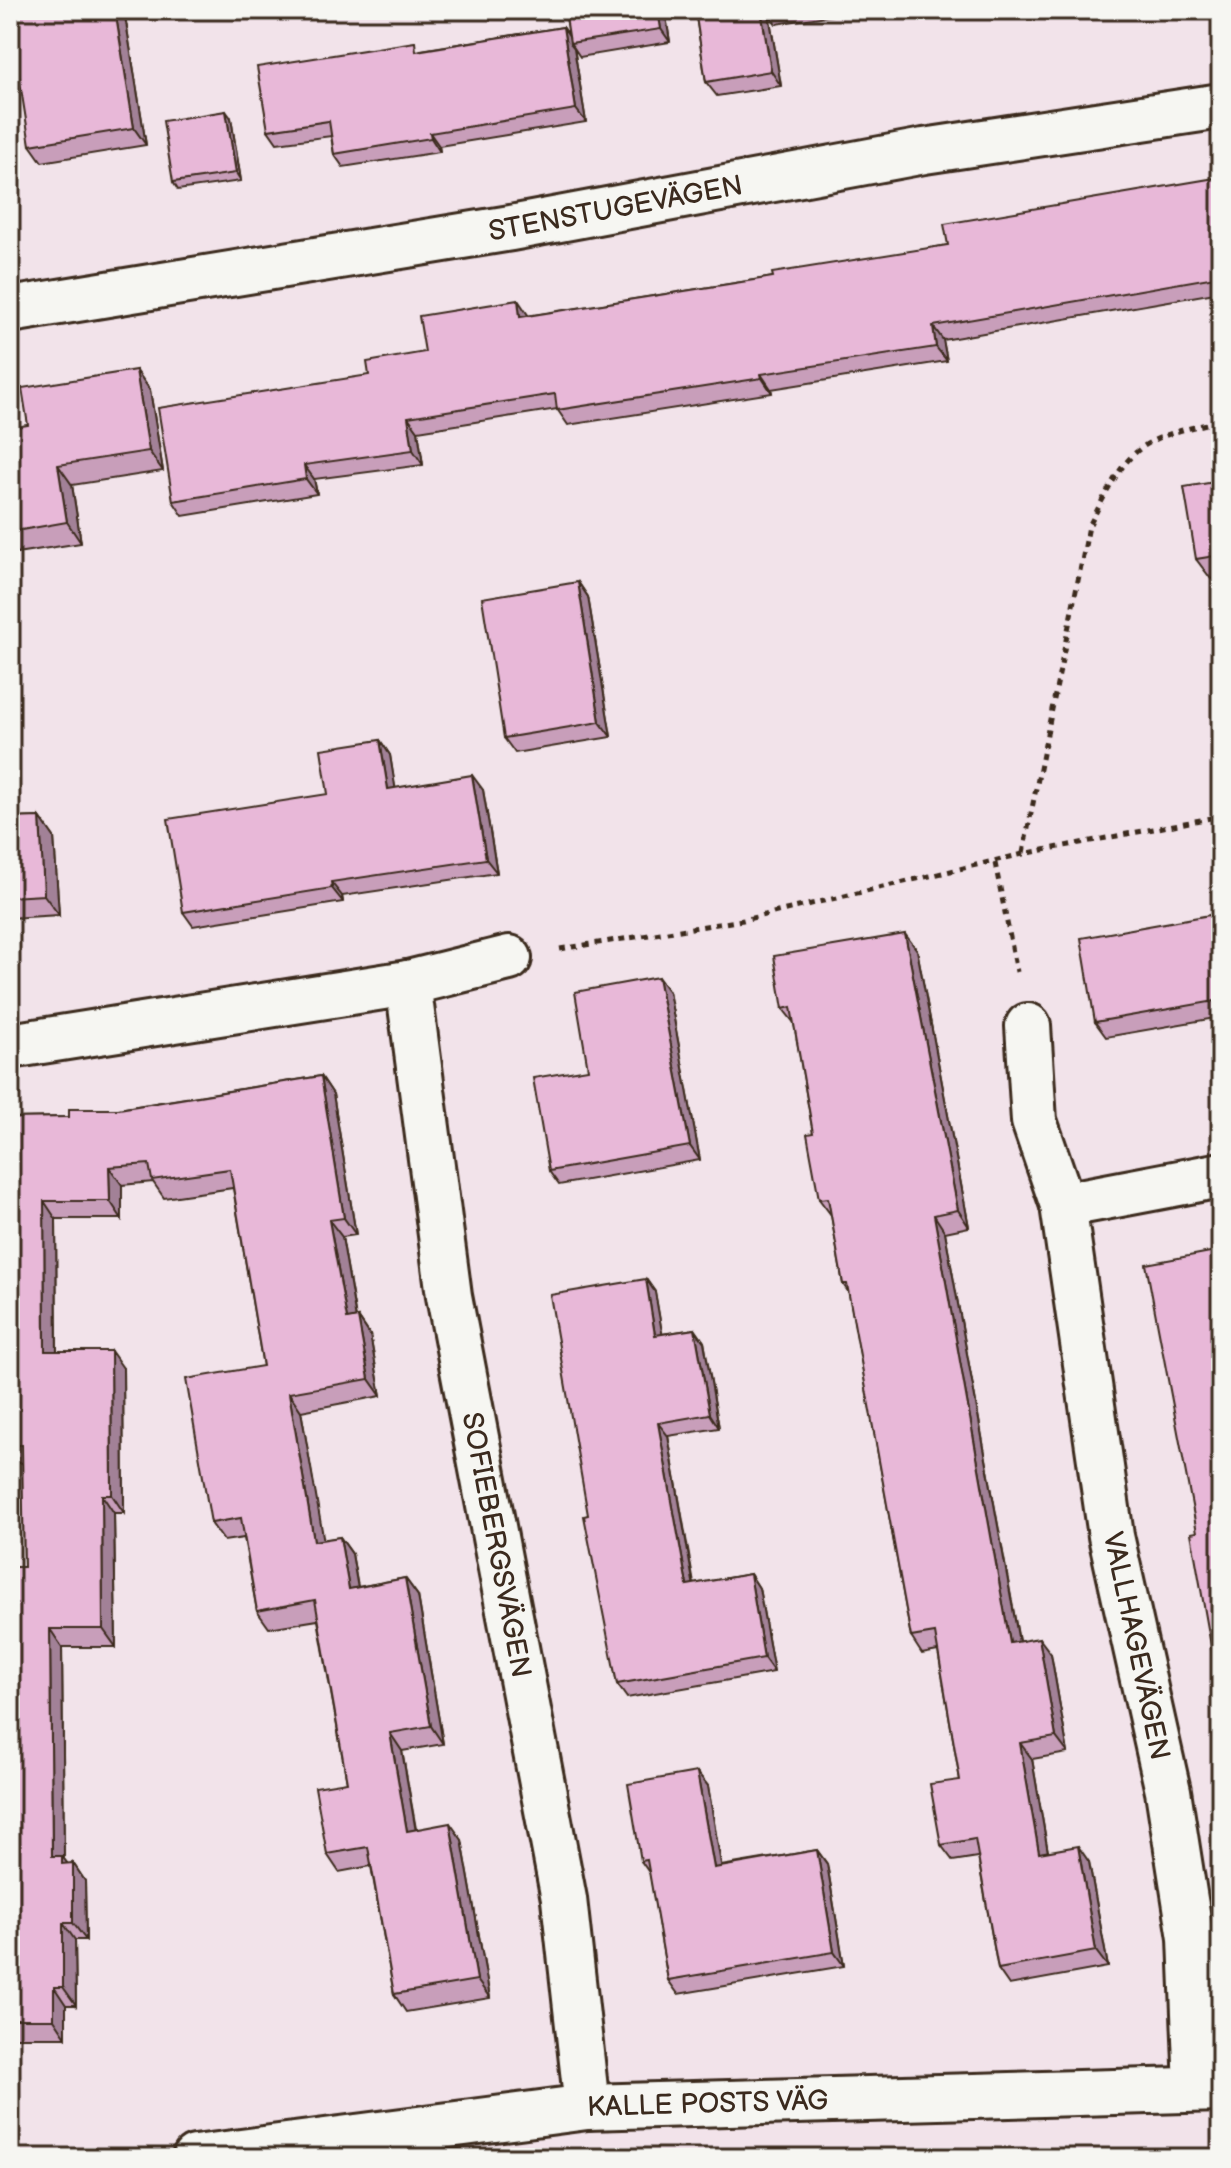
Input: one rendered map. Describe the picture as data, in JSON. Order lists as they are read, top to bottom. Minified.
{"streets":{"street":["STENSTUGEVÄGEN","SOFIEBERGSVÄGEN","VALLHAGEVÄGEN","KALLE POSTS VÄG"]},"crossings":[["SOFIEBERGSVÄGEN","KALLE POSTS VÄG"],["VALLHAGEVÄGEN","KALLE POSTS VÄG"]]}
